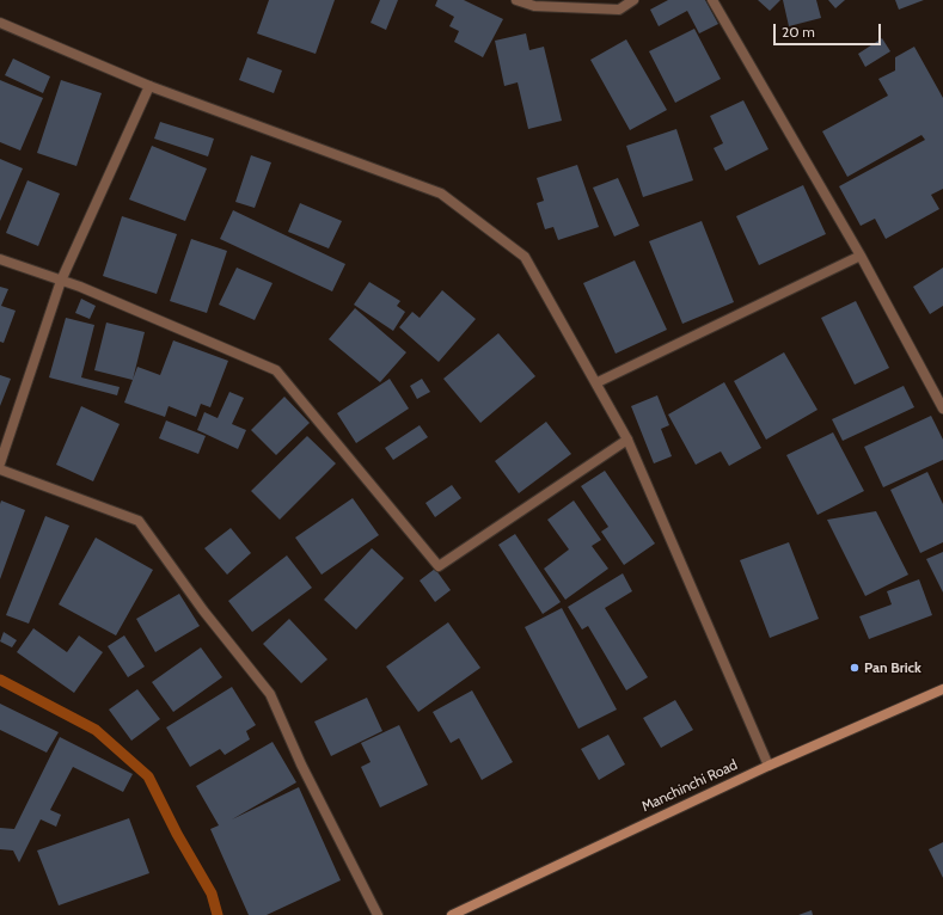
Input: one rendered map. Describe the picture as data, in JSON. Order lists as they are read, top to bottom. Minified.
{"streets":{"main road":["Manchinchi Road"]},"places":["Pan Brick"],"scale_bar":"20 m"}
